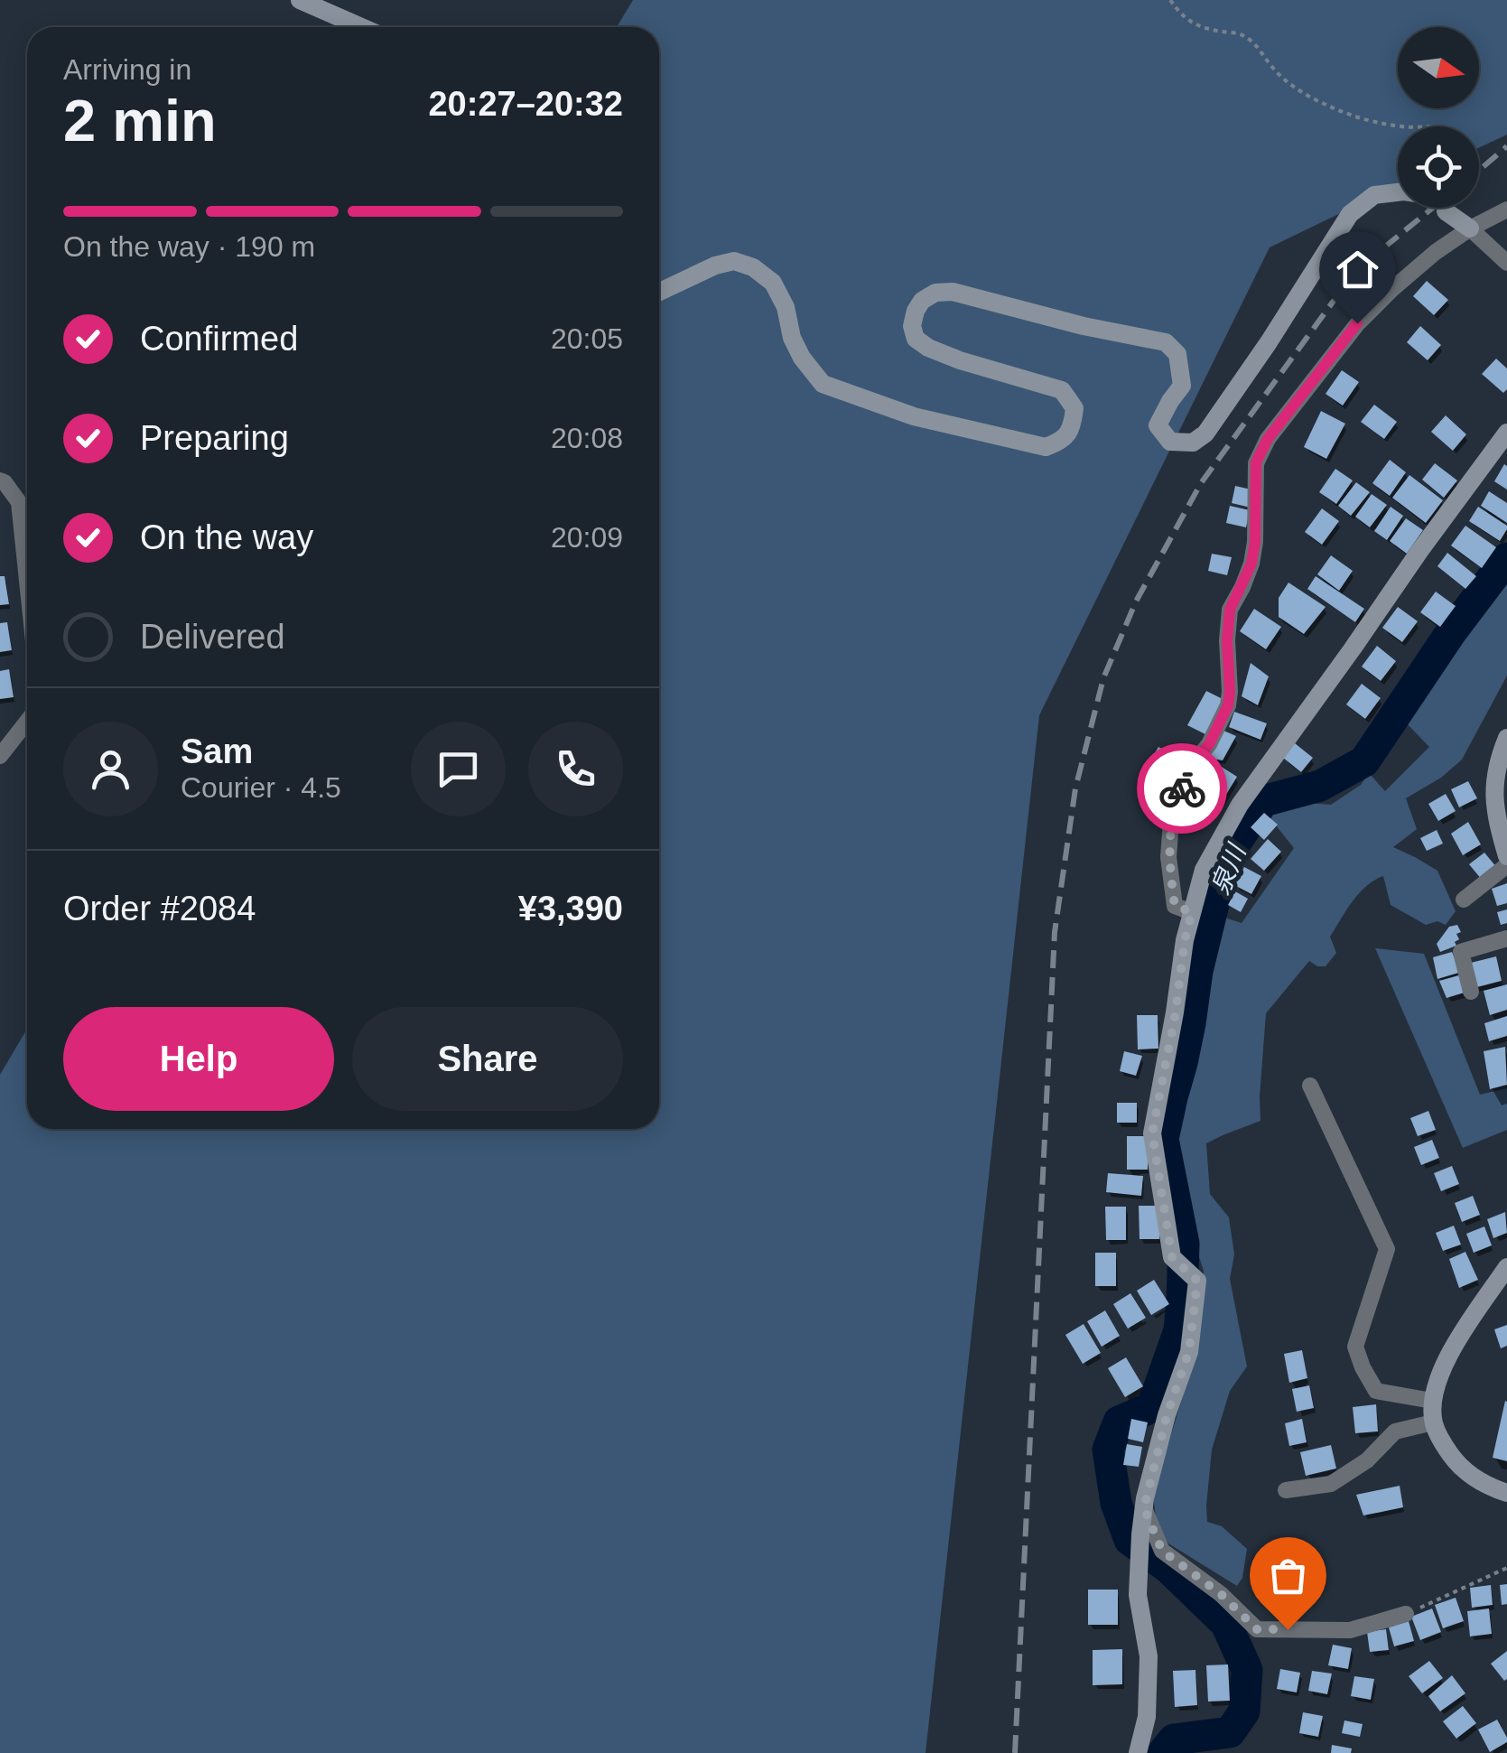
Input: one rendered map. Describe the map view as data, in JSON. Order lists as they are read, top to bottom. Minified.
{"water":["泉川"],"north":"right","page":{"heading":["2 min","Arriving in","20:27–20:32"],"panel":["Sam","Courier · 4.5","Order #2084","¥3,390"],"bar":"On the way · 190 m","list":[["Confirmed","20:05"],["Preparing","20:08"],["On the way","20:09"],"Delivered"],"buttons":["Help","Share"]}}
